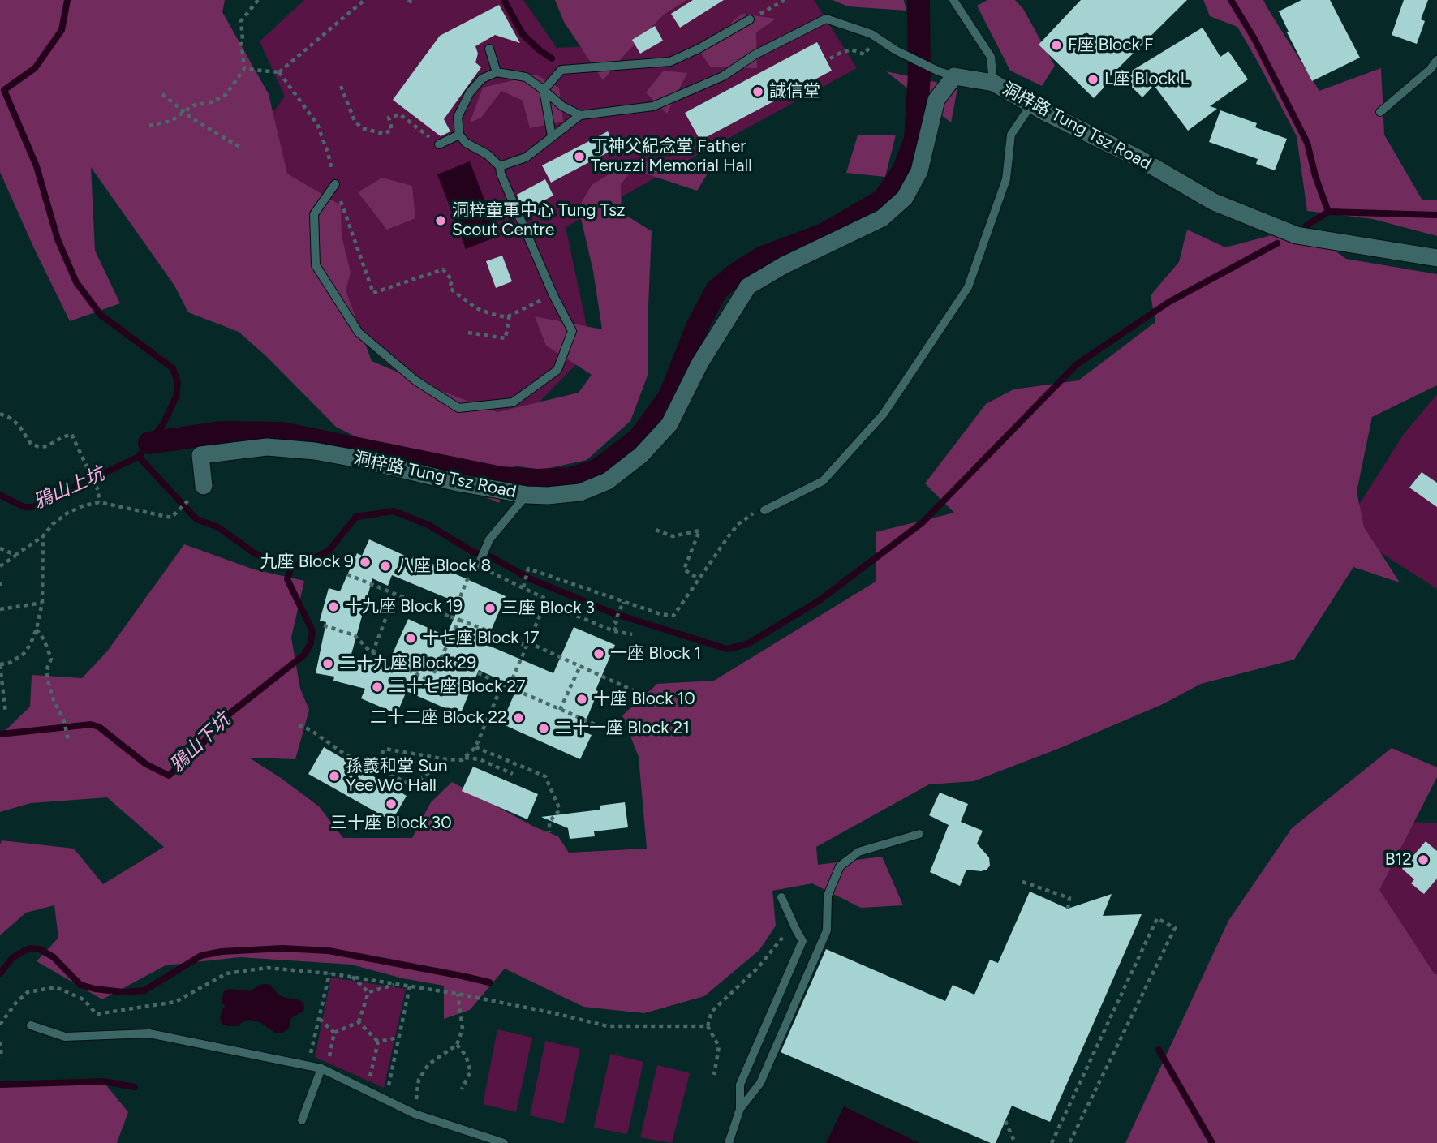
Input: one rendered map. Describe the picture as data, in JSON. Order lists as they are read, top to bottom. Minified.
{"streets":{"street":["洞梓路 Tung Tsz Road"]},"water":["鴉山上坑","鴉山下坑"],"places":["F座 Block F","L座 Block L","誠信堂","丁神父紀念堂 Father Teruzzi Memorial Hall","洞梓童軍中心 Tung Tsz Scout Centre","九座 Block 9","八座 Block 8","十九座 Block 19","三座 Block 3","十七座 Block 17","一座 Block 1","二十九座 Block 29","二十七座 Block 27","十座 Block 10","二十二座 Block 22","二十一座 Block 21","孫義和堂 Sun Yee Wo Hall","三十座 Block 30","B12"]}
